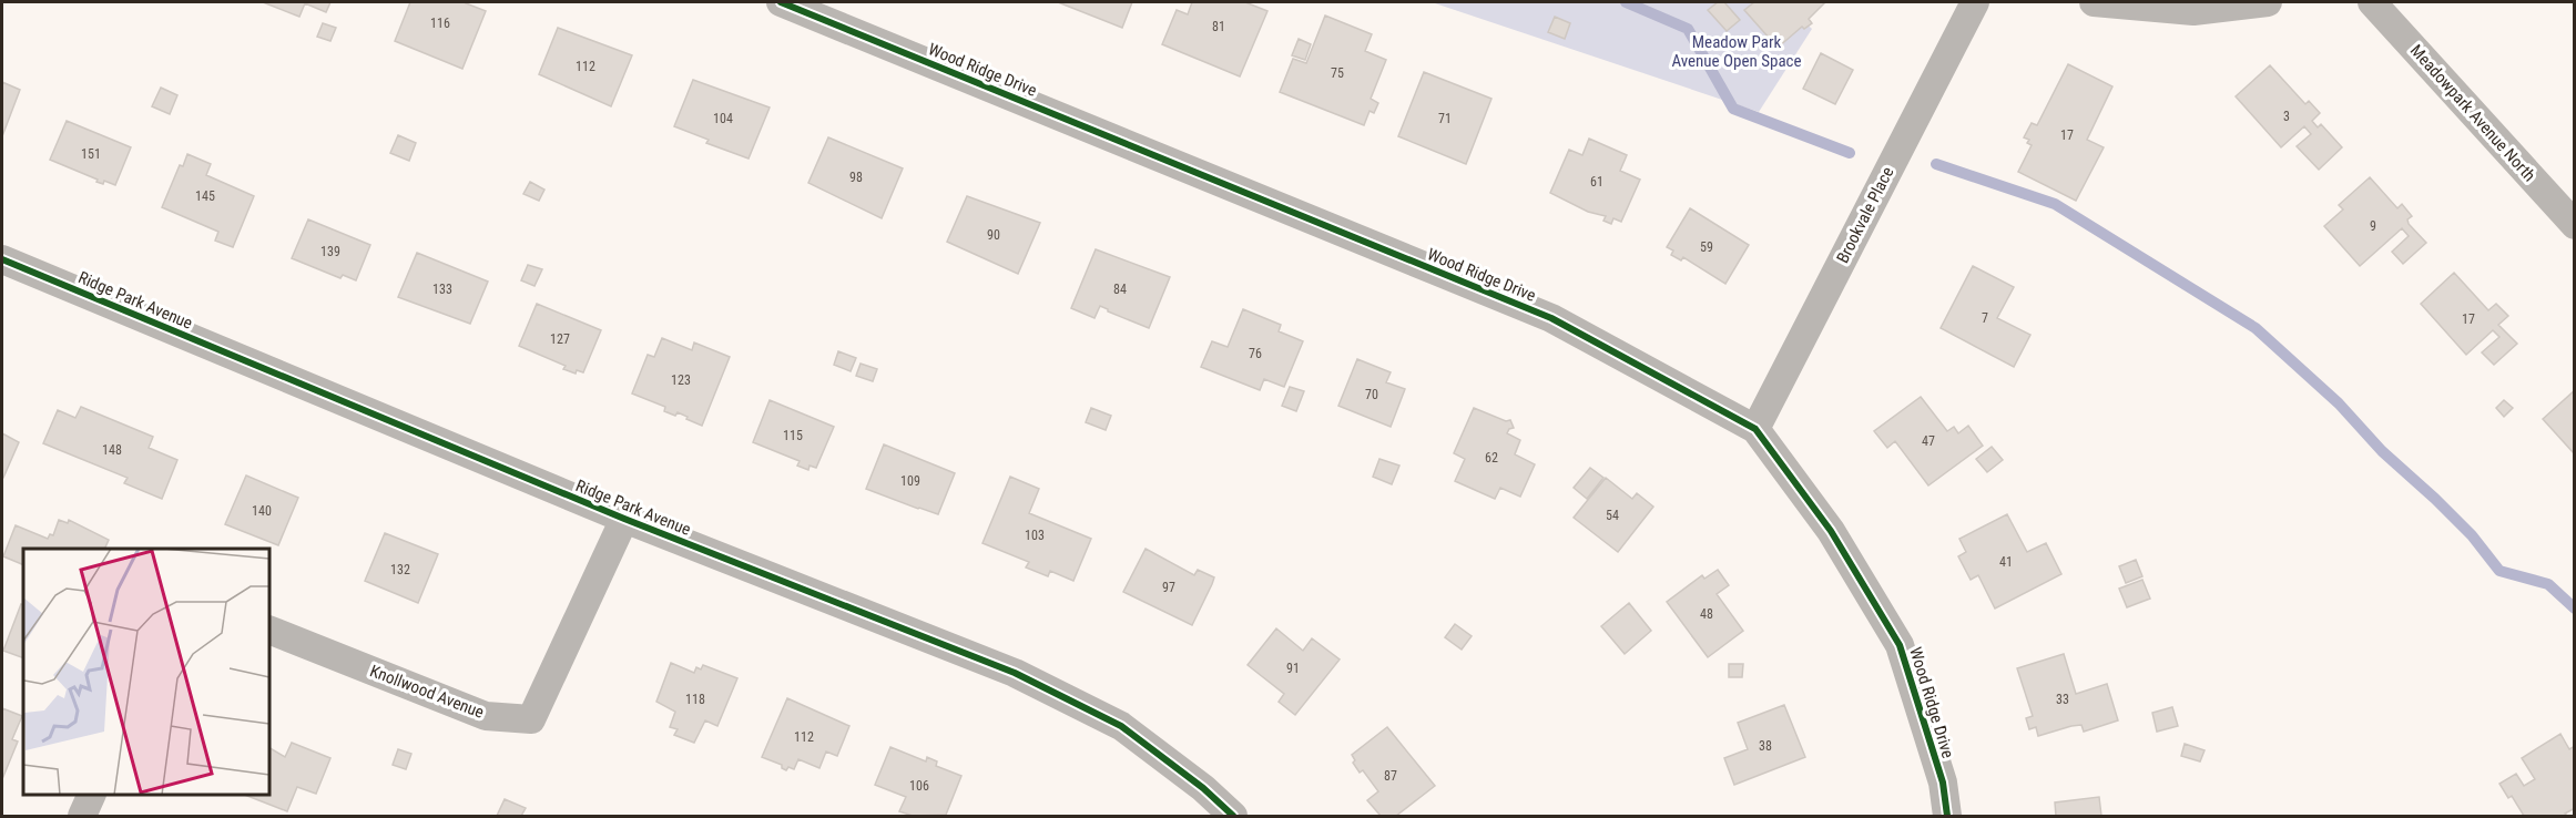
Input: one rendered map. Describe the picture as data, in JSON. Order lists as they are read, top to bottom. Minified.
{"streets":{"street":["Wood Ridge Drive","Meadowpark Avenue North","Brookvale Place","Ridge Park Avenue","Knollwood Avenue"]},"crossings":[["Wood Ridge Drive","Brookvale Place"],["Ridge Park Avenue","Knollwood Avenue"]],"parks":["Meadow Park Avenue Open Space"],"house_numbers":["116","81","112","75","3","104","71","17","151","98","61","145","9","90","59","139","133","84","7","17","127","76","123","70","115","47","148","62","109","140","54","103","41","132","97","48","91","118","33","112","38","87","106"]}
